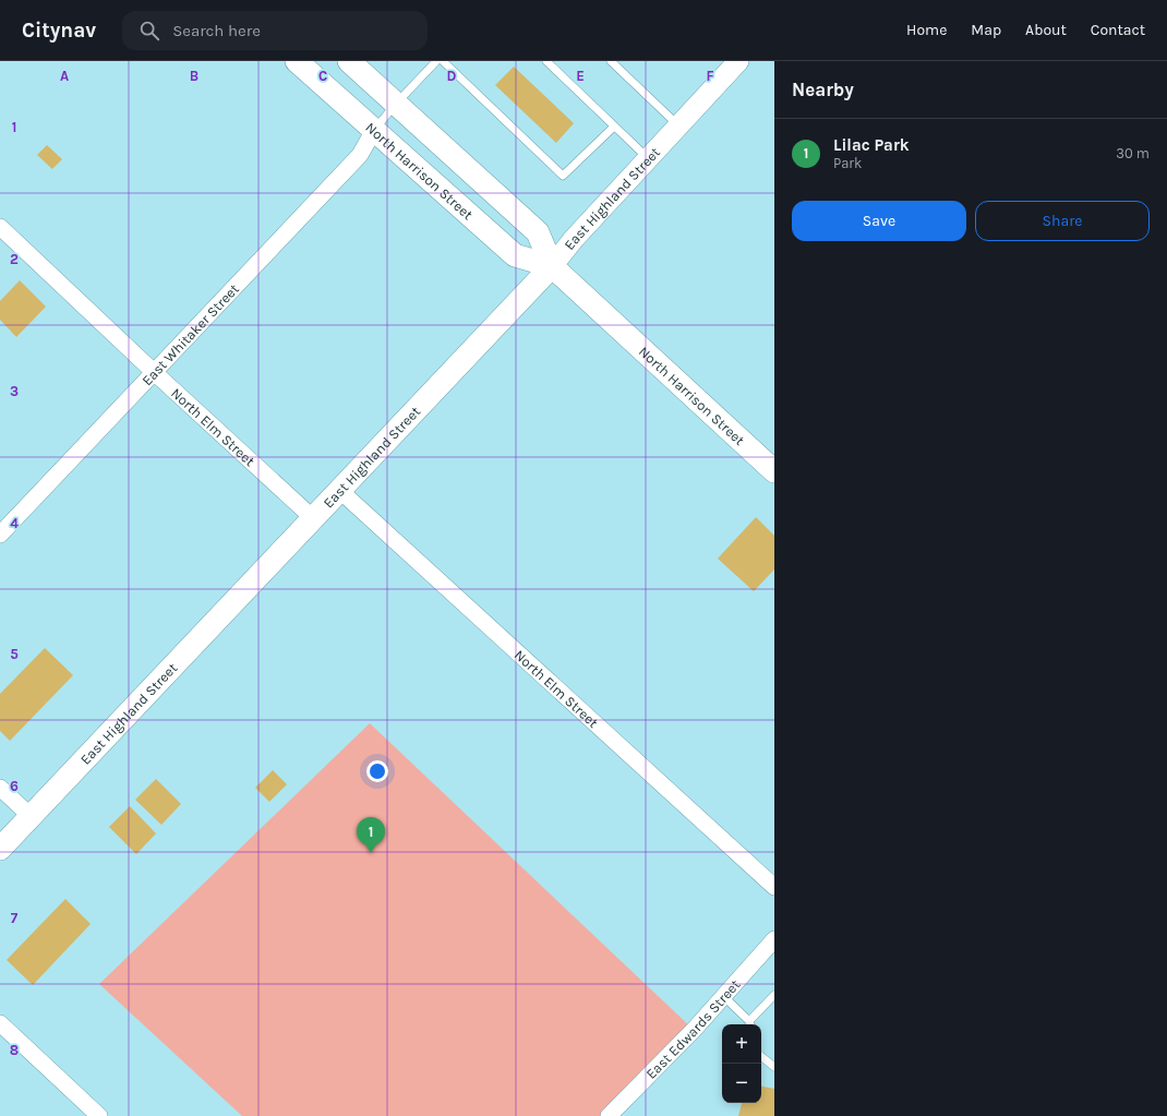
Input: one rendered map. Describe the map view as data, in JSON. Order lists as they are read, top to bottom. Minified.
{"streets":{"main road":["North Harrison Street","East Highland Street"],"street":["East Whitaker Street","North Elm Street","East Edwards Street"]},"crossings":[["North Harrison Street","East Highland Street"],["North Harrison Street","East Whitaker Street"],["East Highland Street","North Elm Street"],["East Whitaker Street","North Elm Street"]],"page":{"header":"Citynav","search":"Search here","nav":["Home","Map","About","Contact"],"heading":"Nearby","list":[{"mark":"1","name":"Lilac Park","note":"Park","value":"30 m"}],"buttons":["Save","Share"],"pins":"1","map_buttons":["+","−"]},"grid":{"columns":["A","B","C","D","E","F"],"rows":["1","2","3","4","5","6","7","8"]}}
